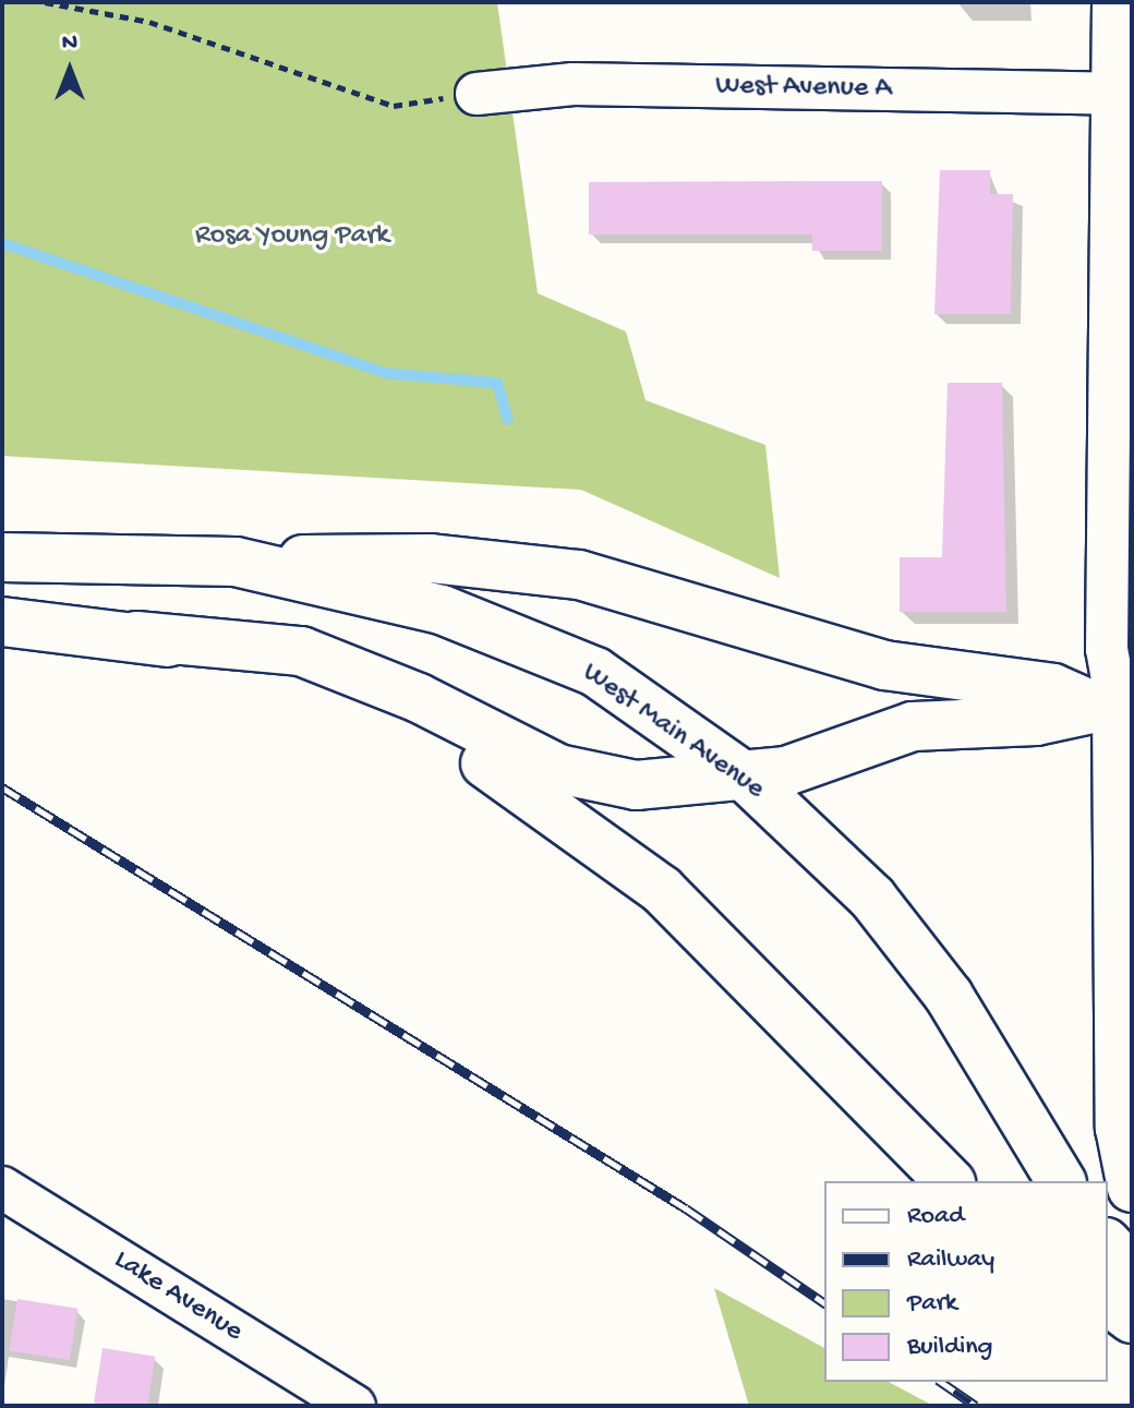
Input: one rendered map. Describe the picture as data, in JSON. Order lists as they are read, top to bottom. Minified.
{"streets":{"main road":["West Main Avenue"],"street":["West Avenue A","Lake Avenue"]},"parks":["Rosa Young Park"],"legend":["Road","Railway","Park","Building"],"north":"top"}
